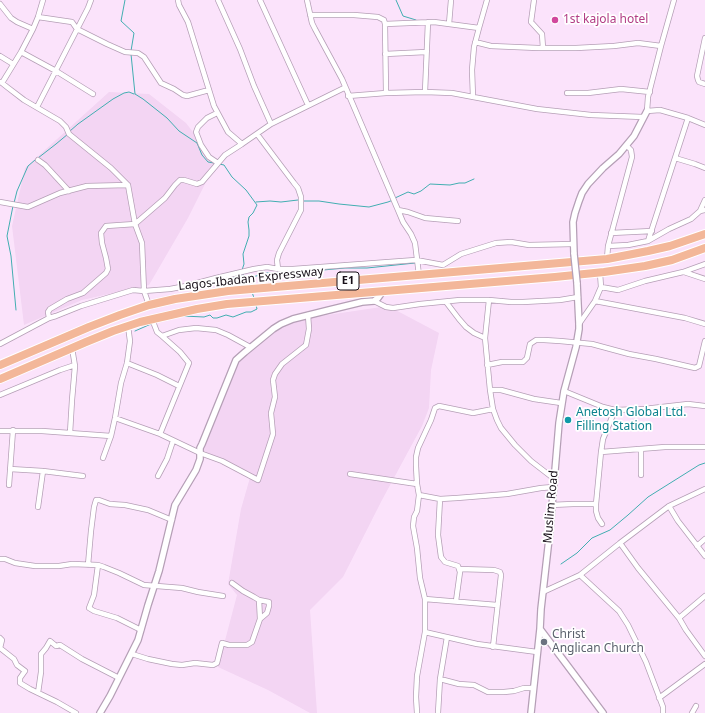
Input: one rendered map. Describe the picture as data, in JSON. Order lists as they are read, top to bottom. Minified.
{"streets":{"highway":["Lagos-Ibadan Expressway","E1"],"street":["Muslim Road"]},"places":["1st kajola hotel","Anetosh Global Ltd. Filling Station","Christ Anglican Church"]}
